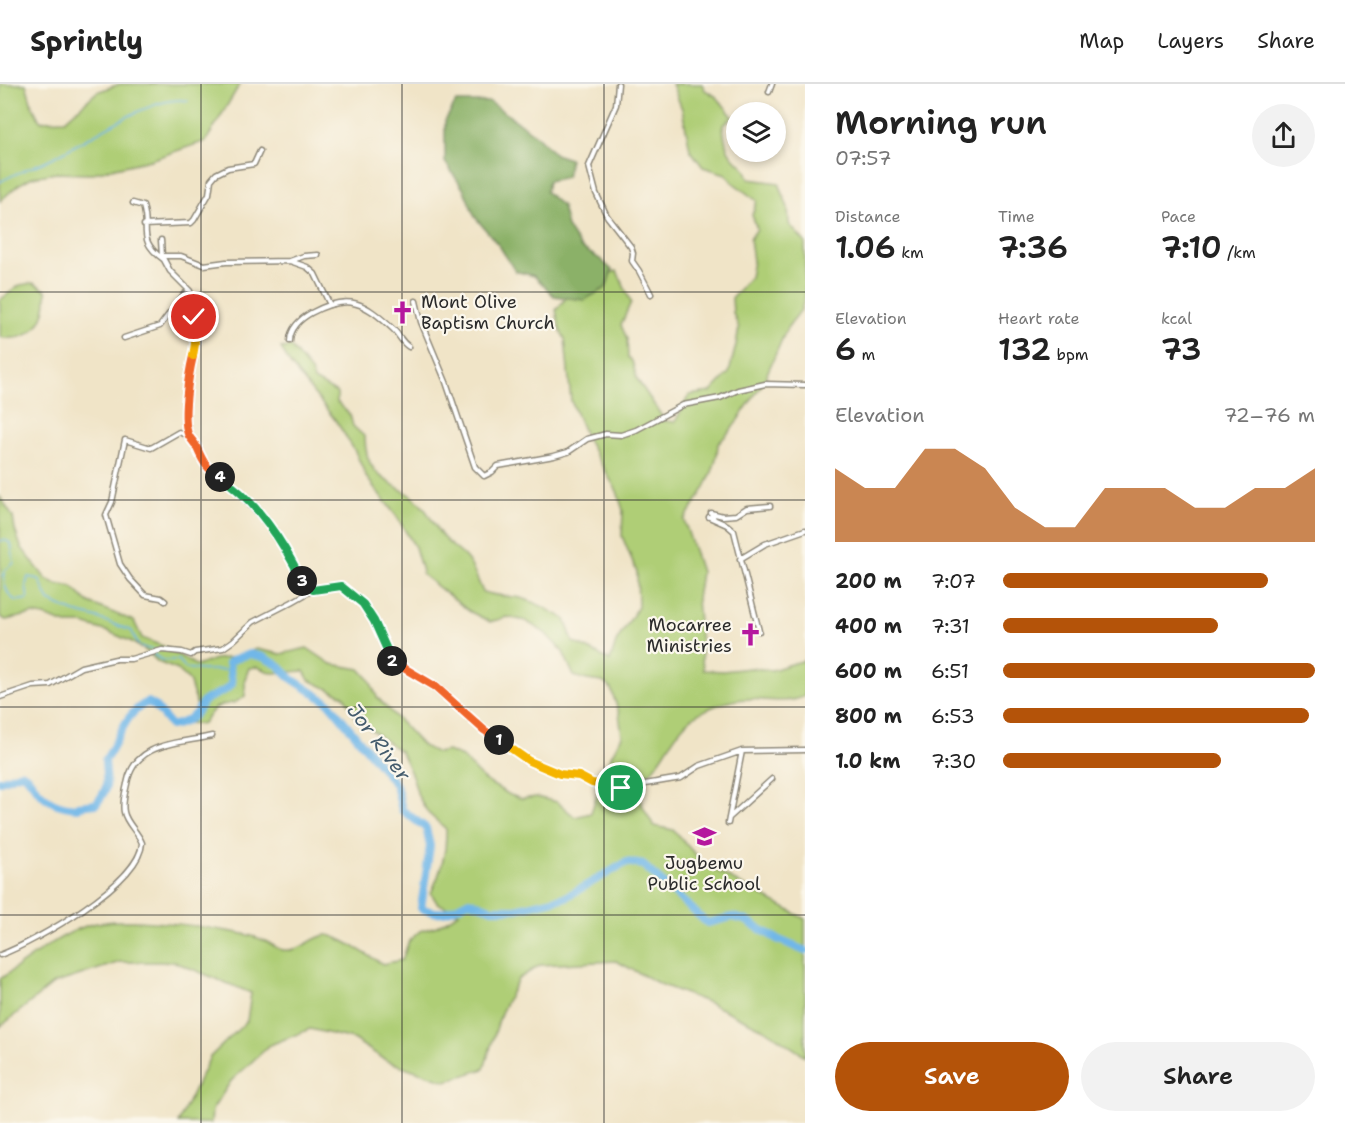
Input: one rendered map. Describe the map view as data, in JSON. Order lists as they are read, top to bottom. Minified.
{"water":["Jor River"],"places":{"church":["Mont Olive Baptism Church","Mocarree Ministries"],"school or university":["Jugbemu Public School"]},"page":{"header":"Sprintly","nav":["Map","Layers","Share"],"heading":["Morning run","07:57"],"stats":[["Distance","1.06 km"],["Time","7:36"],["Pace","7:10 /km"],["Elevation","6 m"],["Heart rate","132 bpm"],["kcal","73"]],"chart":["Elevation","72–76 m"],"pins":["4","3","2","1"],"list":[{"name":"200 m","note":"7:07"},{"name":"400 m","note":"7:31"},{"name":"600 m","note":"6:51"},{"name":"800 m","note":"6:53"},{"name":"1.0 km","note":"7:30"}],"buttons":["Save","Share"]}}
